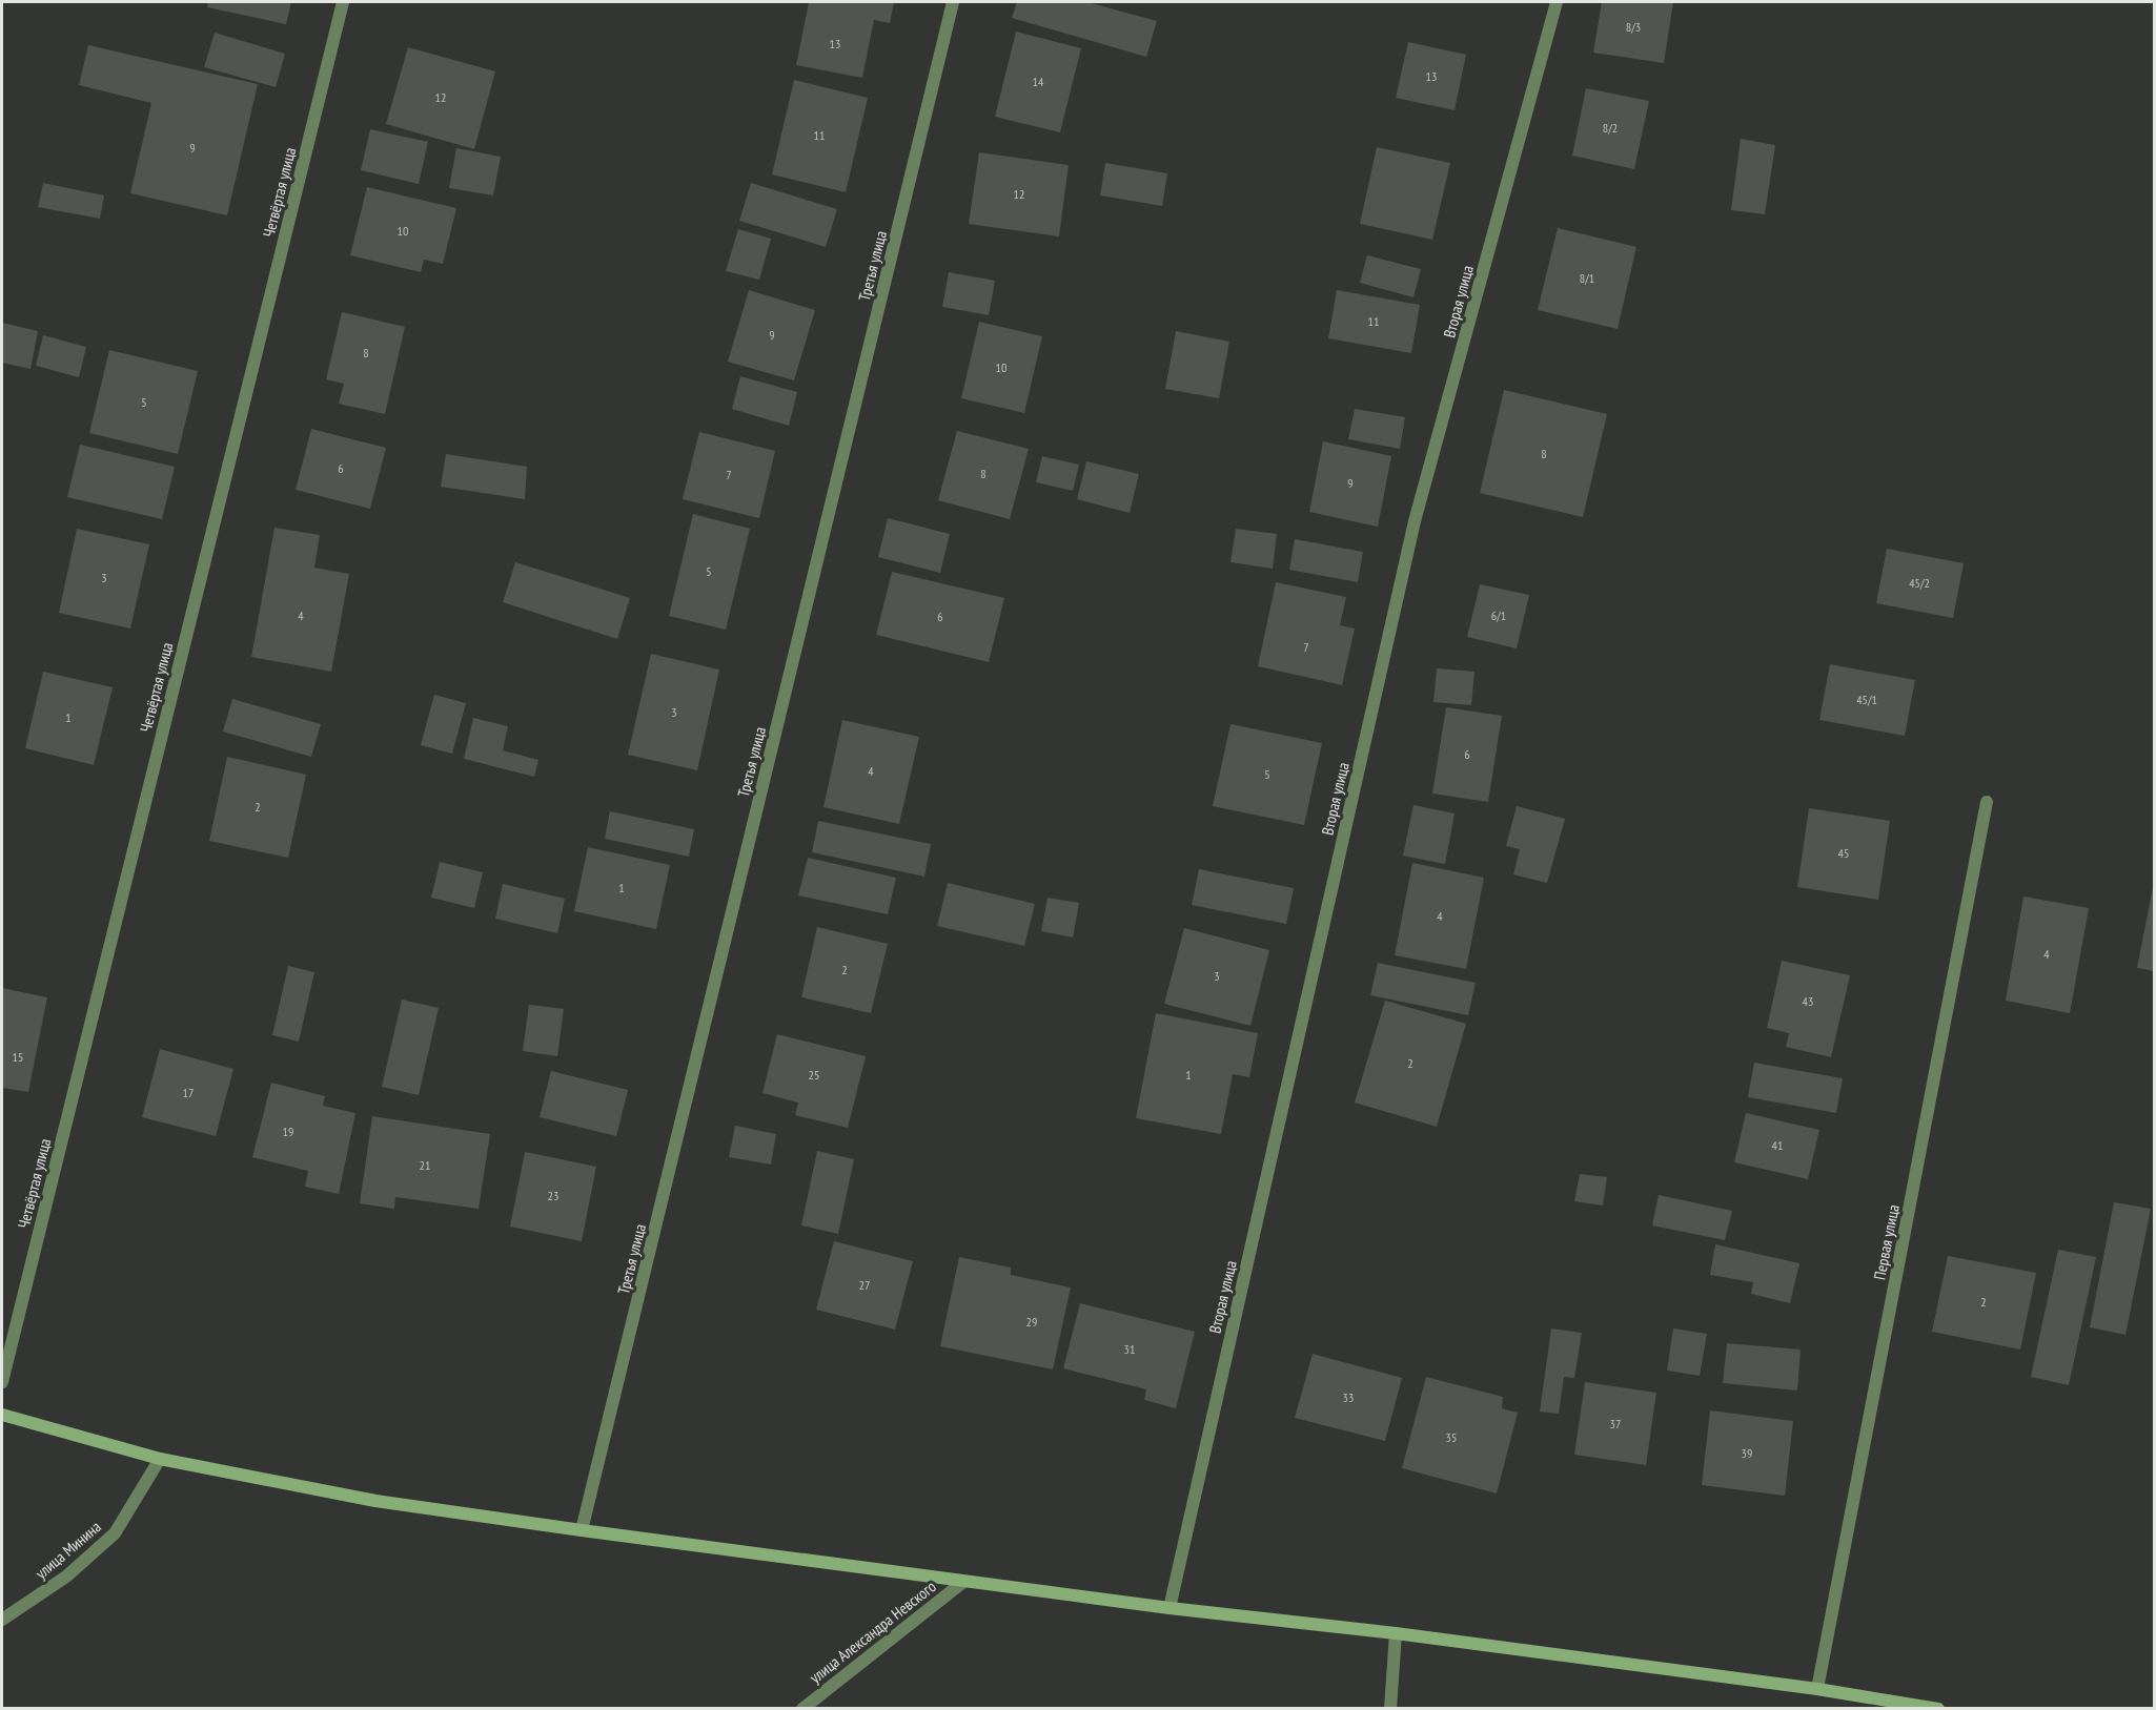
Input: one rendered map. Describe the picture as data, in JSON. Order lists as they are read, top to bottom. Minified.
{"streets":{"street":["Четвёртая улица","Третья улица","Вторая улица","Первая улица","улица Минина","улица Александра Невского"]},"house_numbers":["8/3","13","13","14","12","8/2","11","9","12","10","8/1","11","9","8","10","5","8","6","8","7","9","5","3","45/2","4","6/1","6","7","45/1","3","1","6","4","5","2","45","1","4","4","2","3","43","15","2","25","1","17","19","41","21","23","27","2","29","31","33","37","35","39"]}
